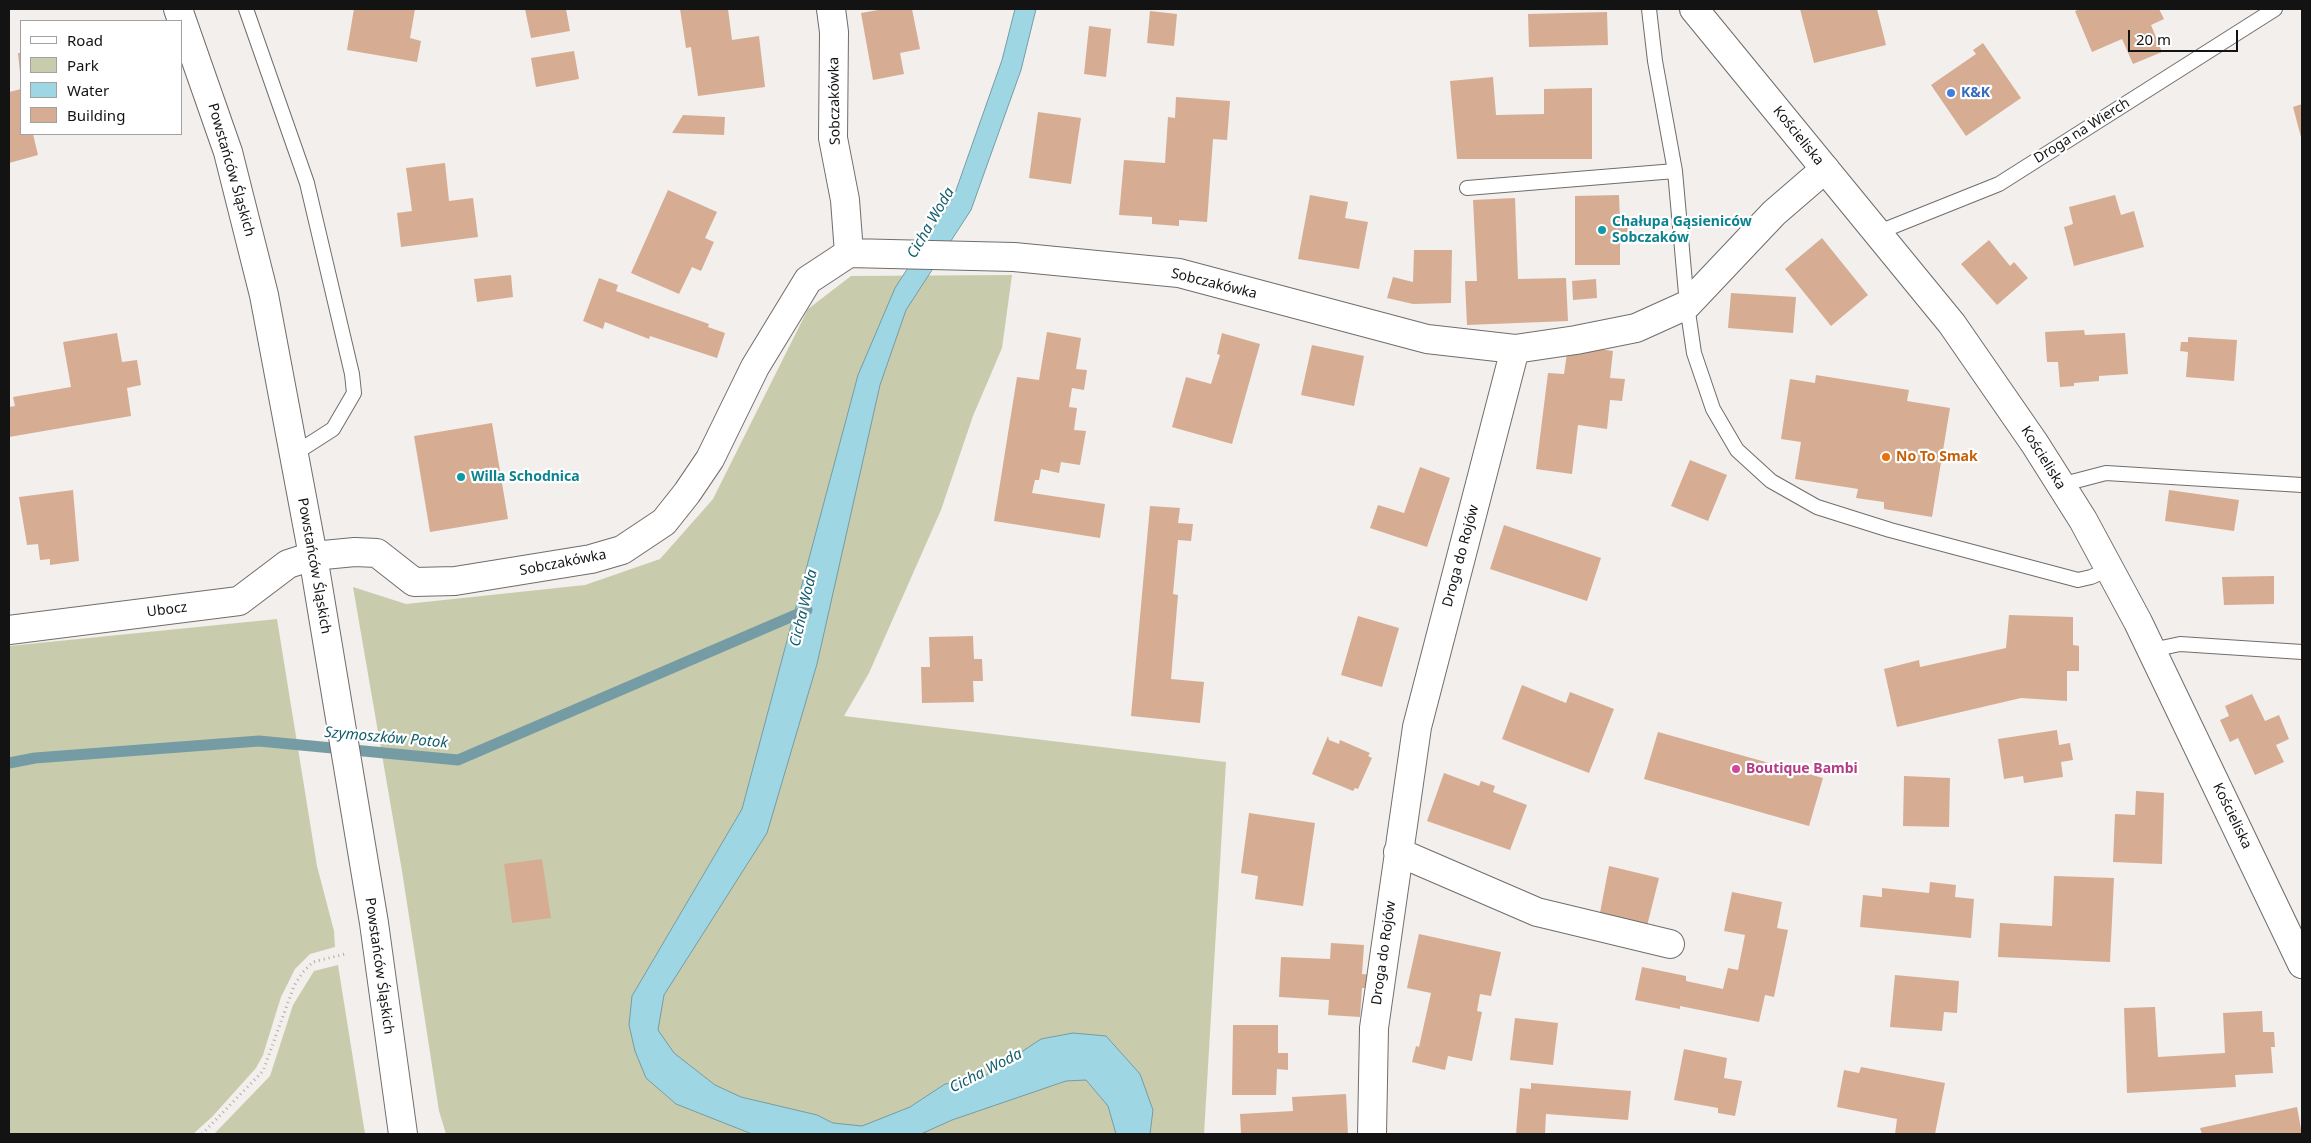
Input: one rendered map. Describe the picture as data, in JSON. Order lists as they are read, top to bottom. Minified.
{"streets":{"street":["Sobczakówka","Kościeliska","Powstańców Śląskich","Droga do Rojów","Ubocz"],"lane":["Droga na Wierch"]},"crossings":[["Sobczakówka","Powstańców Śląskich"],["Sobczakówka","Droga do Rojów"],["Sobczakówka","Ubocz"],["Droga na Wierch","Kościeliska"],["Powstańców Śląskich","Ubocz"]],"water":["Cicha Woda","Szymoszków Potok"],"places":["K&K","Chałupa Gąsieniców Sobczaków","No To Smak","Willa Schodnica","Boutique Bambi"],"legend":["Road","Park","Water","Building"],"scale_bar":"20 m"}
